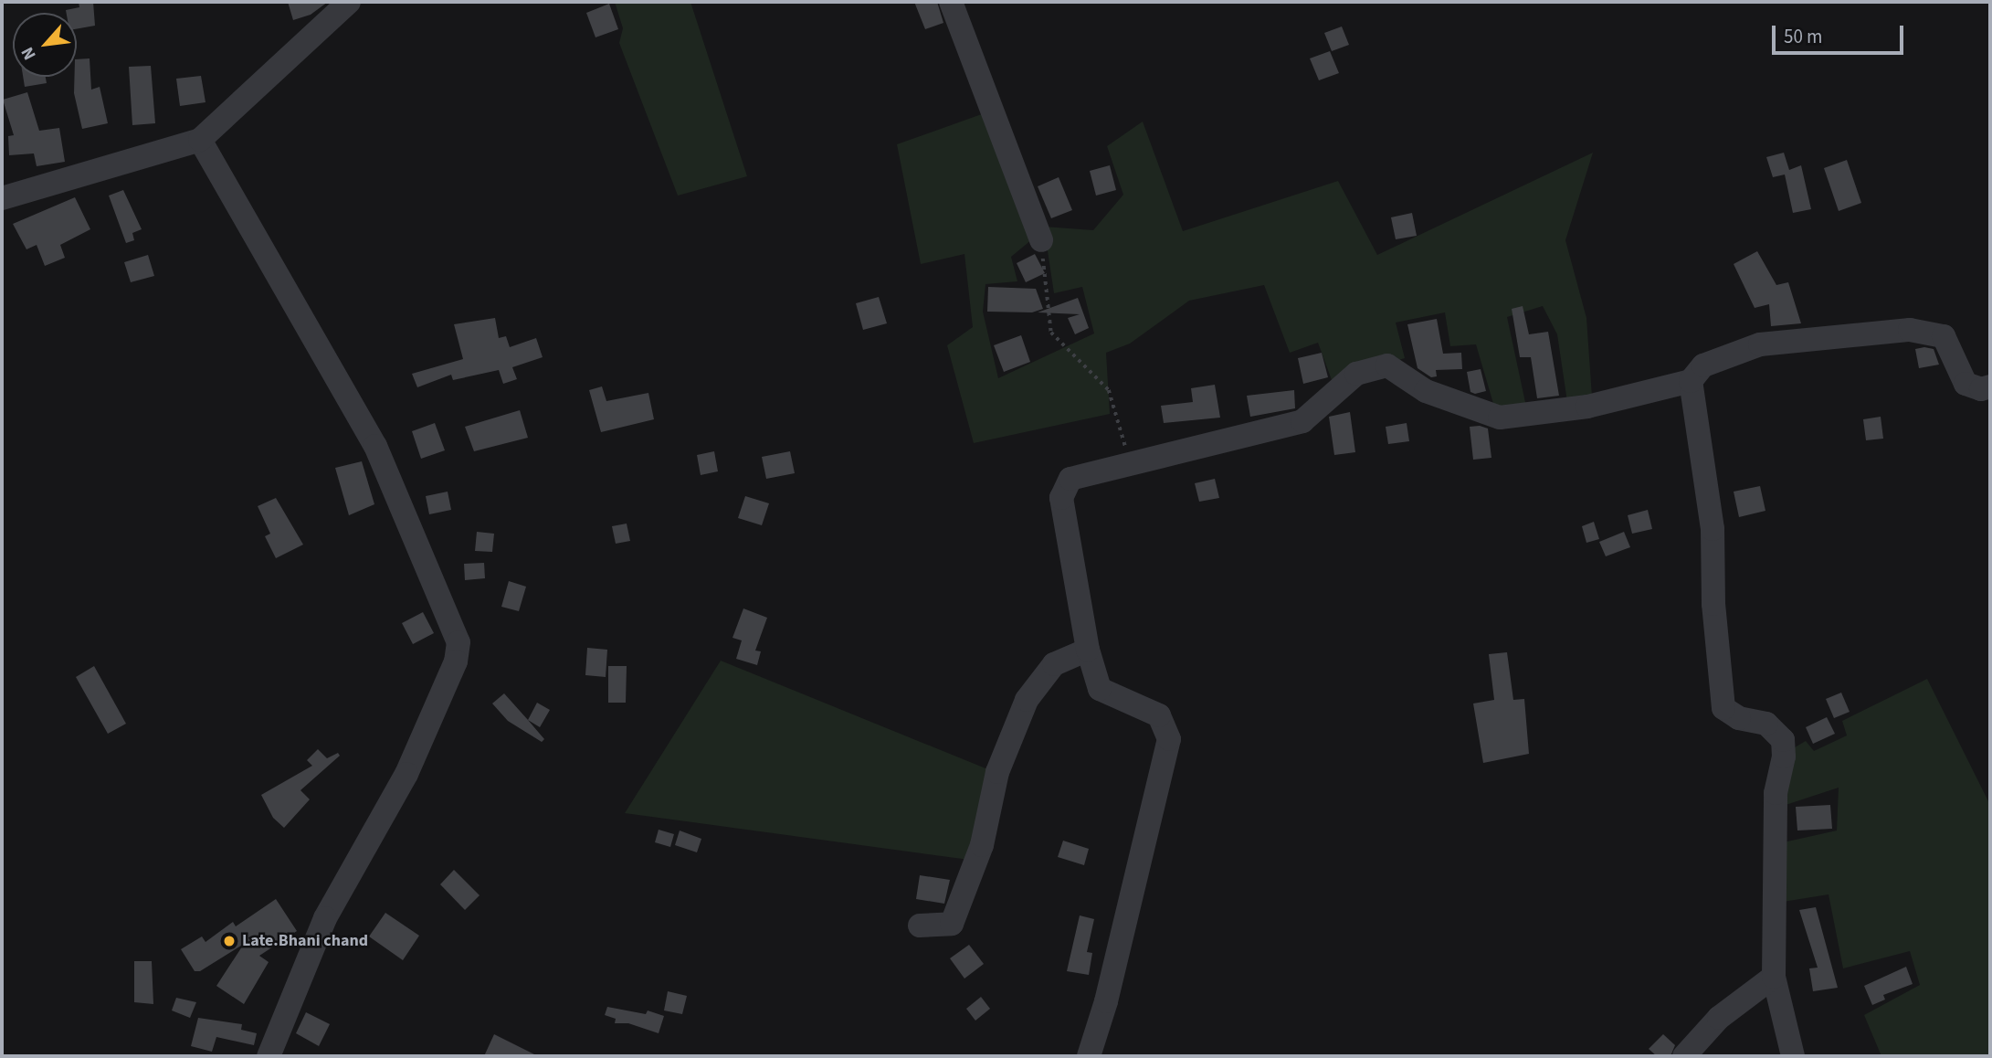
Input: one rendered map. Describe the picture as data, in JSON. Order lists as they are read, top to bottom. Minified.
{"places":["Late.Bhani chand"],"scale_bar":"50 m","north":"bottom left"}
